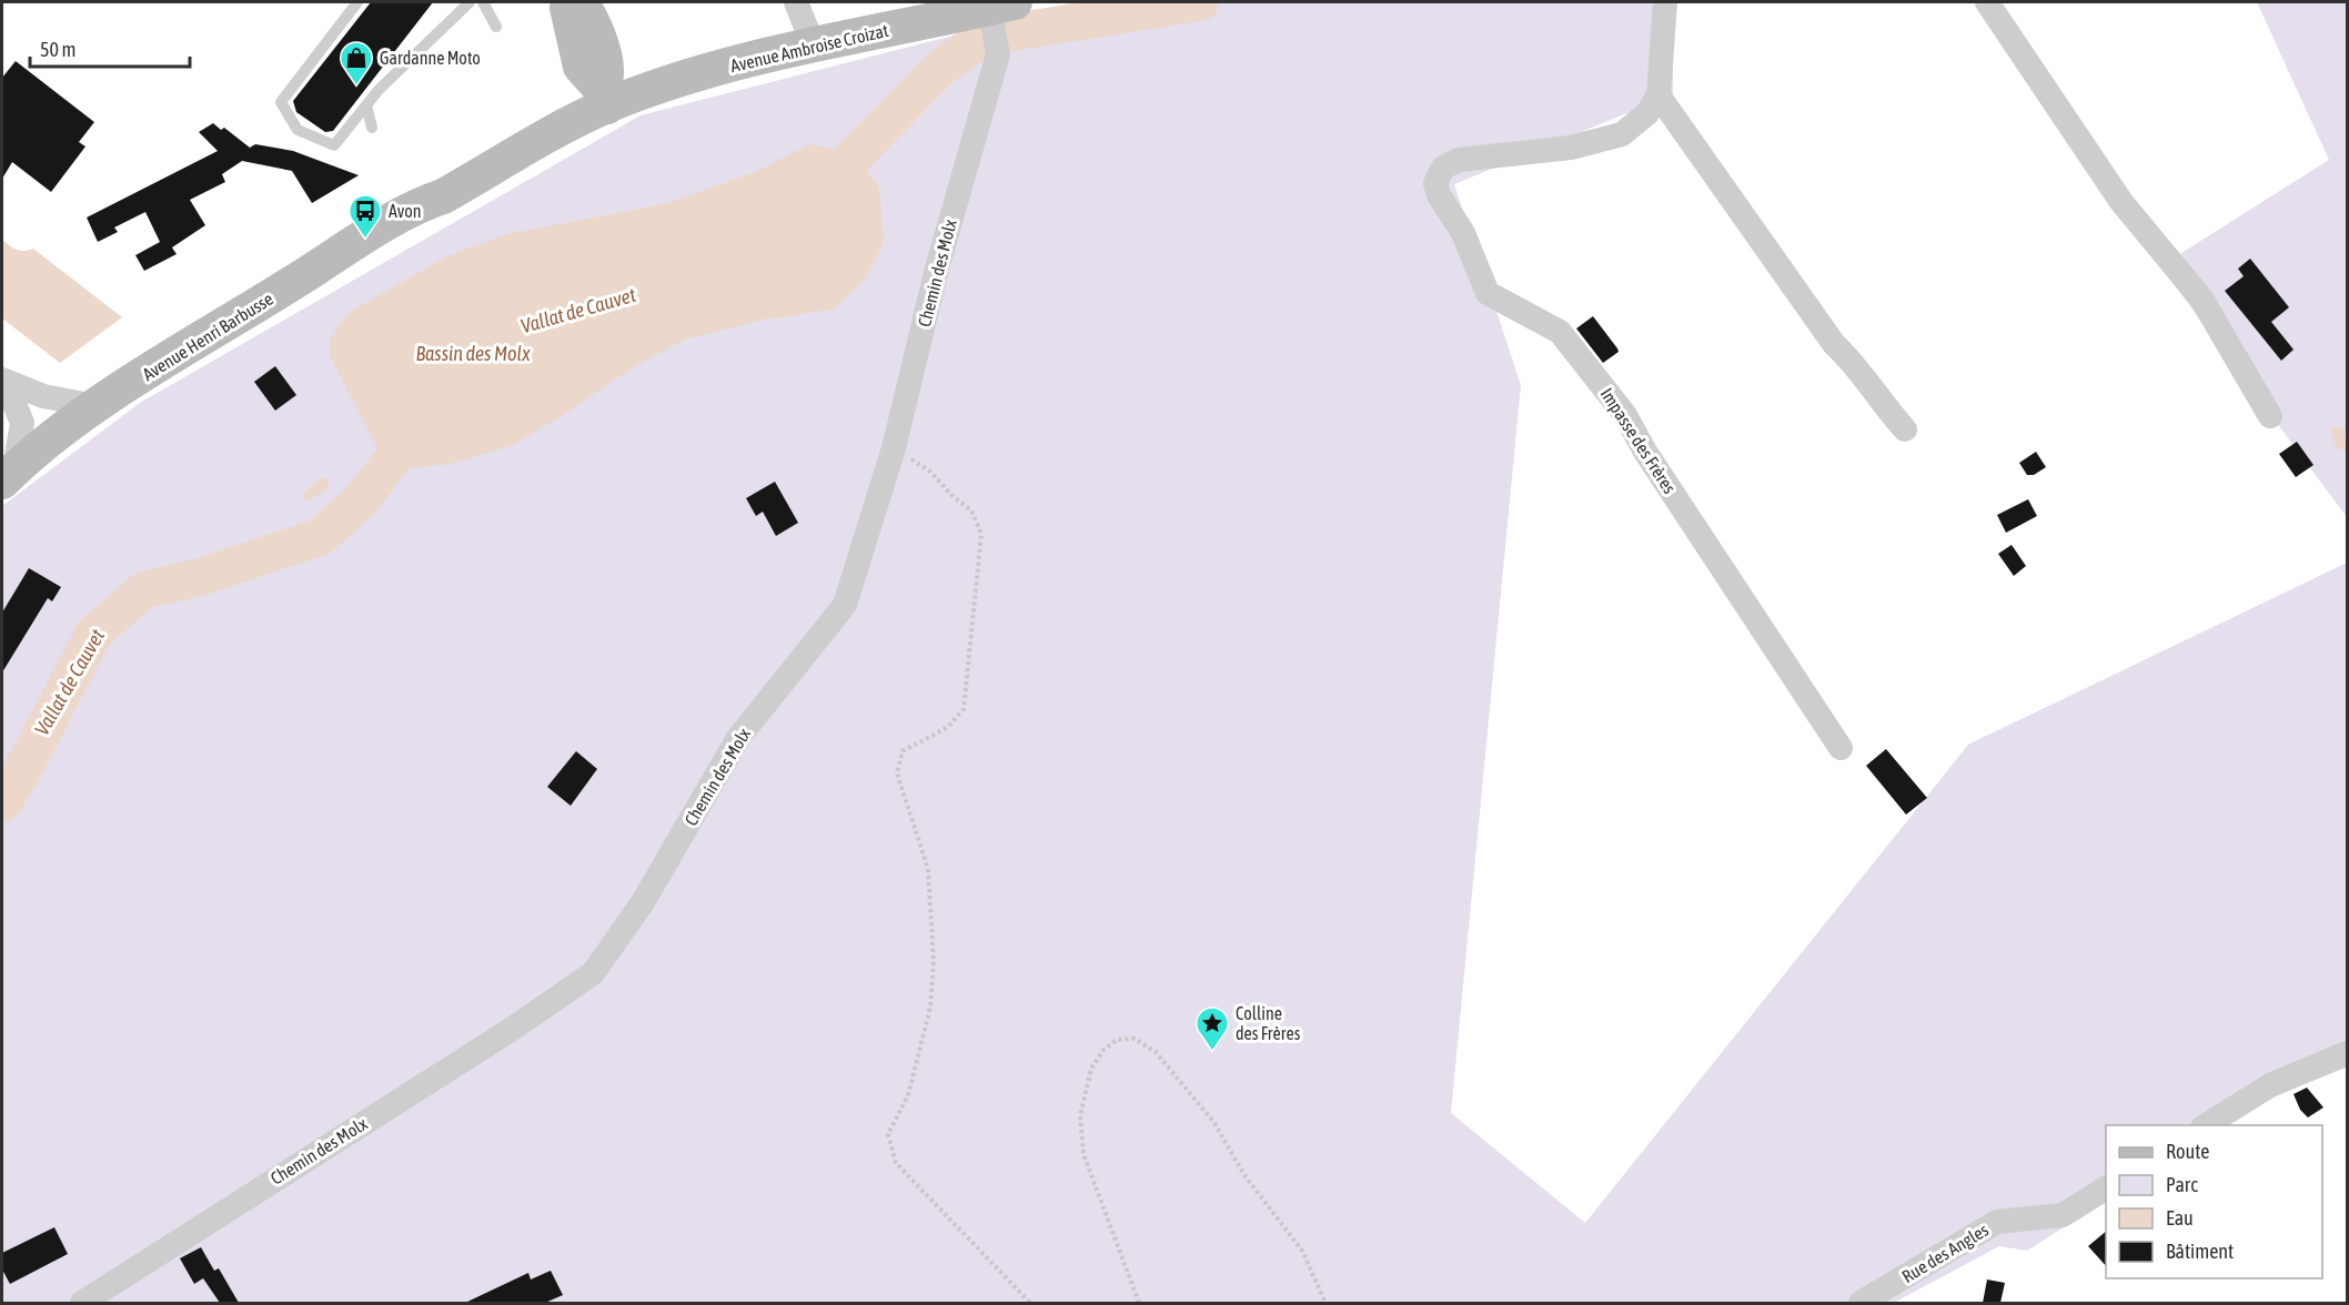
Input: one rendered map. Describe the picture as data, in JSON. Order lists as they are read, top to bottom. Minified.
{"streets":{"main road":["Avenue Ambroise Croizat","Avenue Henri Barbusse"],"street":["Chemin des Molx","Impasse des Frères","Rue des Angles"]},"crossings":[["Avenue Ambroise Croizat","Chemin des Molx"],["Avenue Ambroise Croizat","Avenue Henri Barbusse"]],"water":["Vallat de Cauvet","Bassin des Molx"],"places":{"shop":["Gardanne Moto"],"bus stop":["Avon"],"place":["Colline des Frères"]},"legend":["Route","Parc","Eau","Bâtiment"],"scale_bar":"50 m"}
